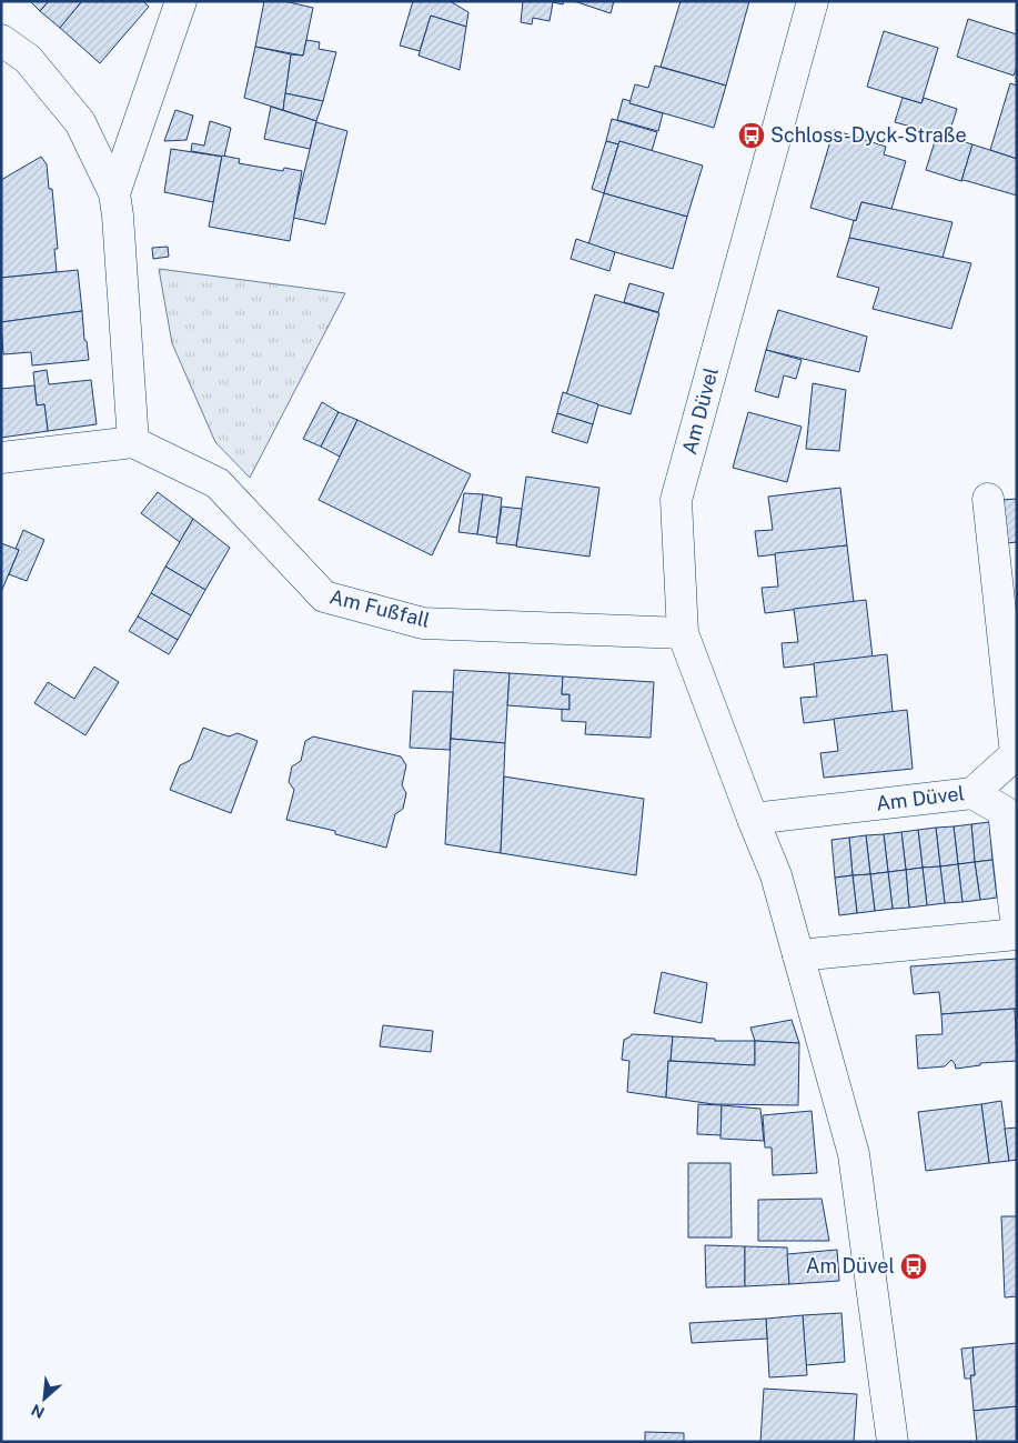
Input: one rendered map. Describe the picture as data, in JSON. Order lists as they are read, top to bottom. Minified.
{"streets":{"street":["Am Düvel","Am Fußfall"]},"crossings":[["Am Düvel","Am Fußfall"]],"places":{"bus stop":["Schloss-Dyck-Straße","Am Düvel"]},"north":"bottom left"}
